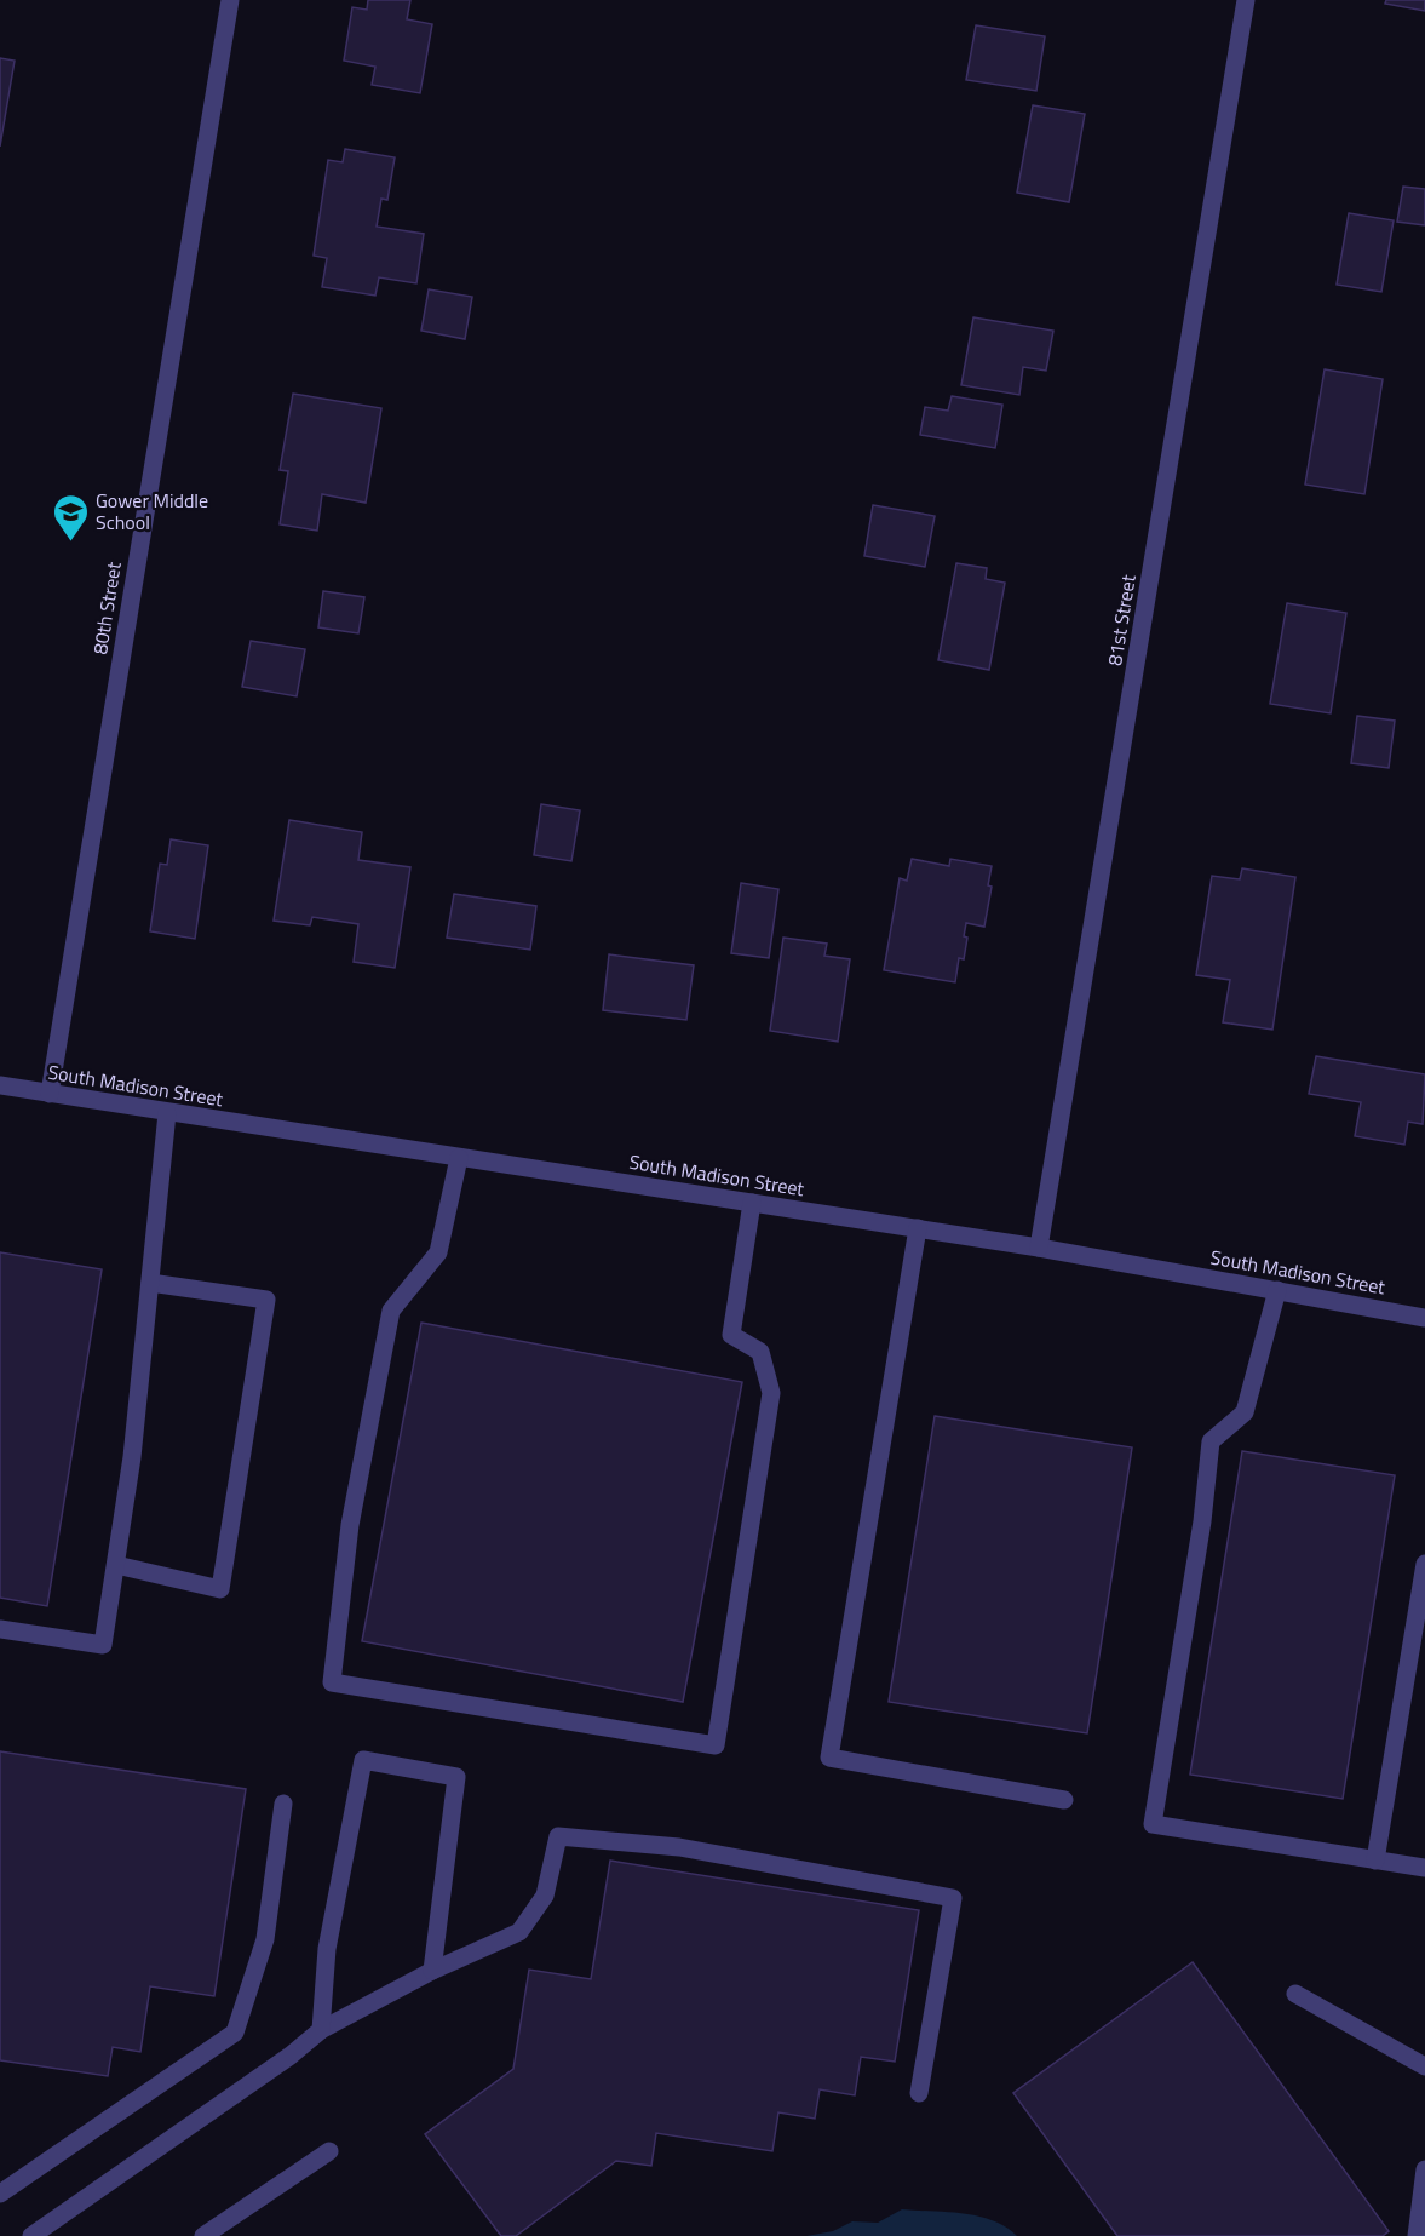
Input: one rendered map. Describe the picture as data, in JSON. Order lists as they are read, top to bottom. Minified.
{"streets":{"street":["80th Street","81st Street","South Madison Street"]},"crossings":[["80th Street","South Madison Street"],["81st Street","South Madison Street"]],"places":{"school or university":["Gower Middle School"]}}
